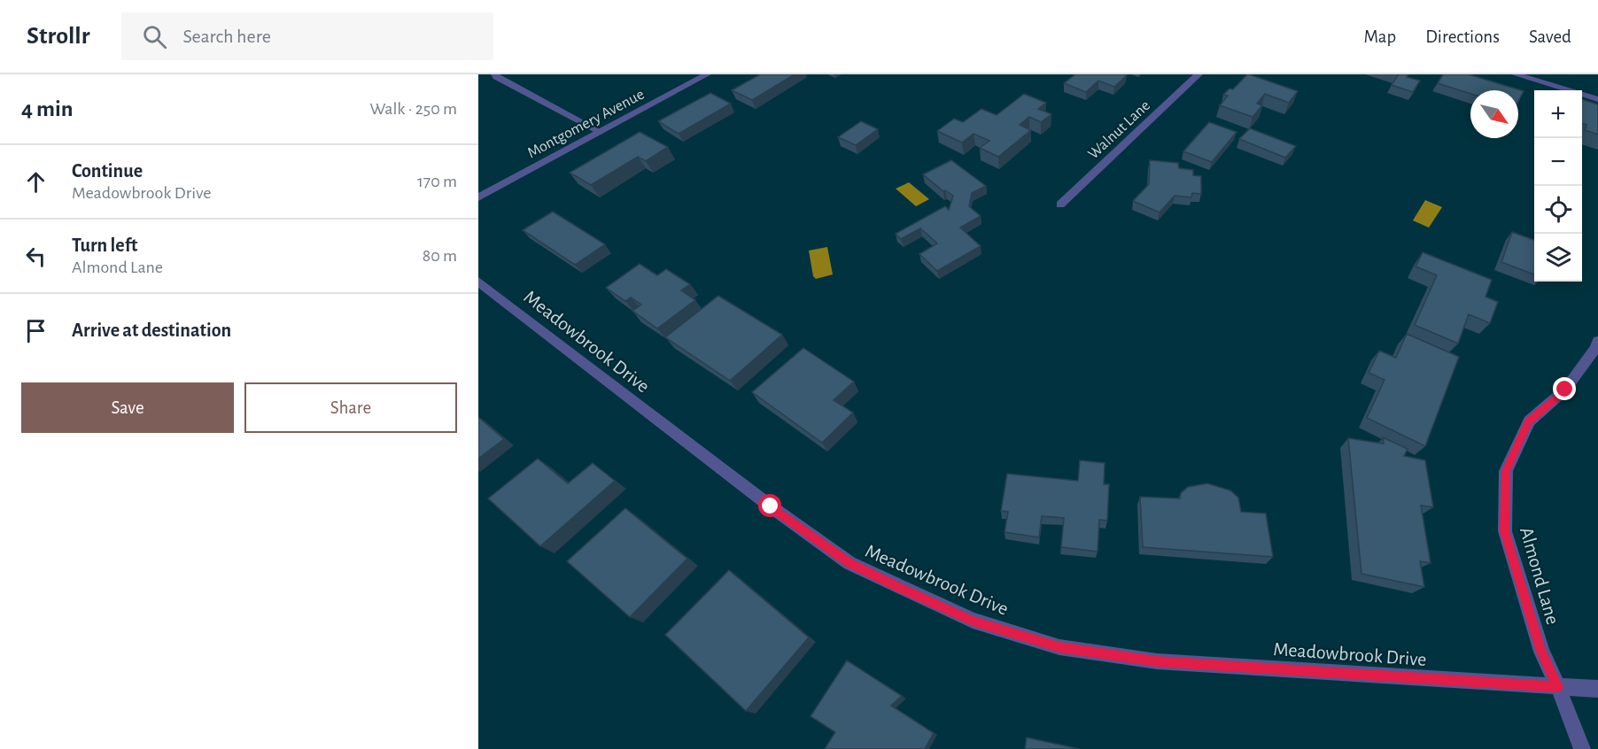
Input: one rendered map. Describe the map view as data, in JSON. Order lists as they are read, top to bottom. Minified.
{"streets":{"street":["Montgomery Avenue","Walnut Lane","Meadowbrook Drive","Almond Lane"]},"crossings":[["Meadowbrook Drive","Almond Lane"]],"north":"bottom right","page":{"header":"Strollr","search":"Search here","nav":["Map","Directions","Saved"],"heading":["4 min","Walk · 250 m"],"map_buttons":["+","−"],"list":[["Continue","Meadowbrook Drive","170 m"],["Turn left","Almond Lane","80 m"],"Arrive at destination"],"buttons":["Save","Share"]}}
